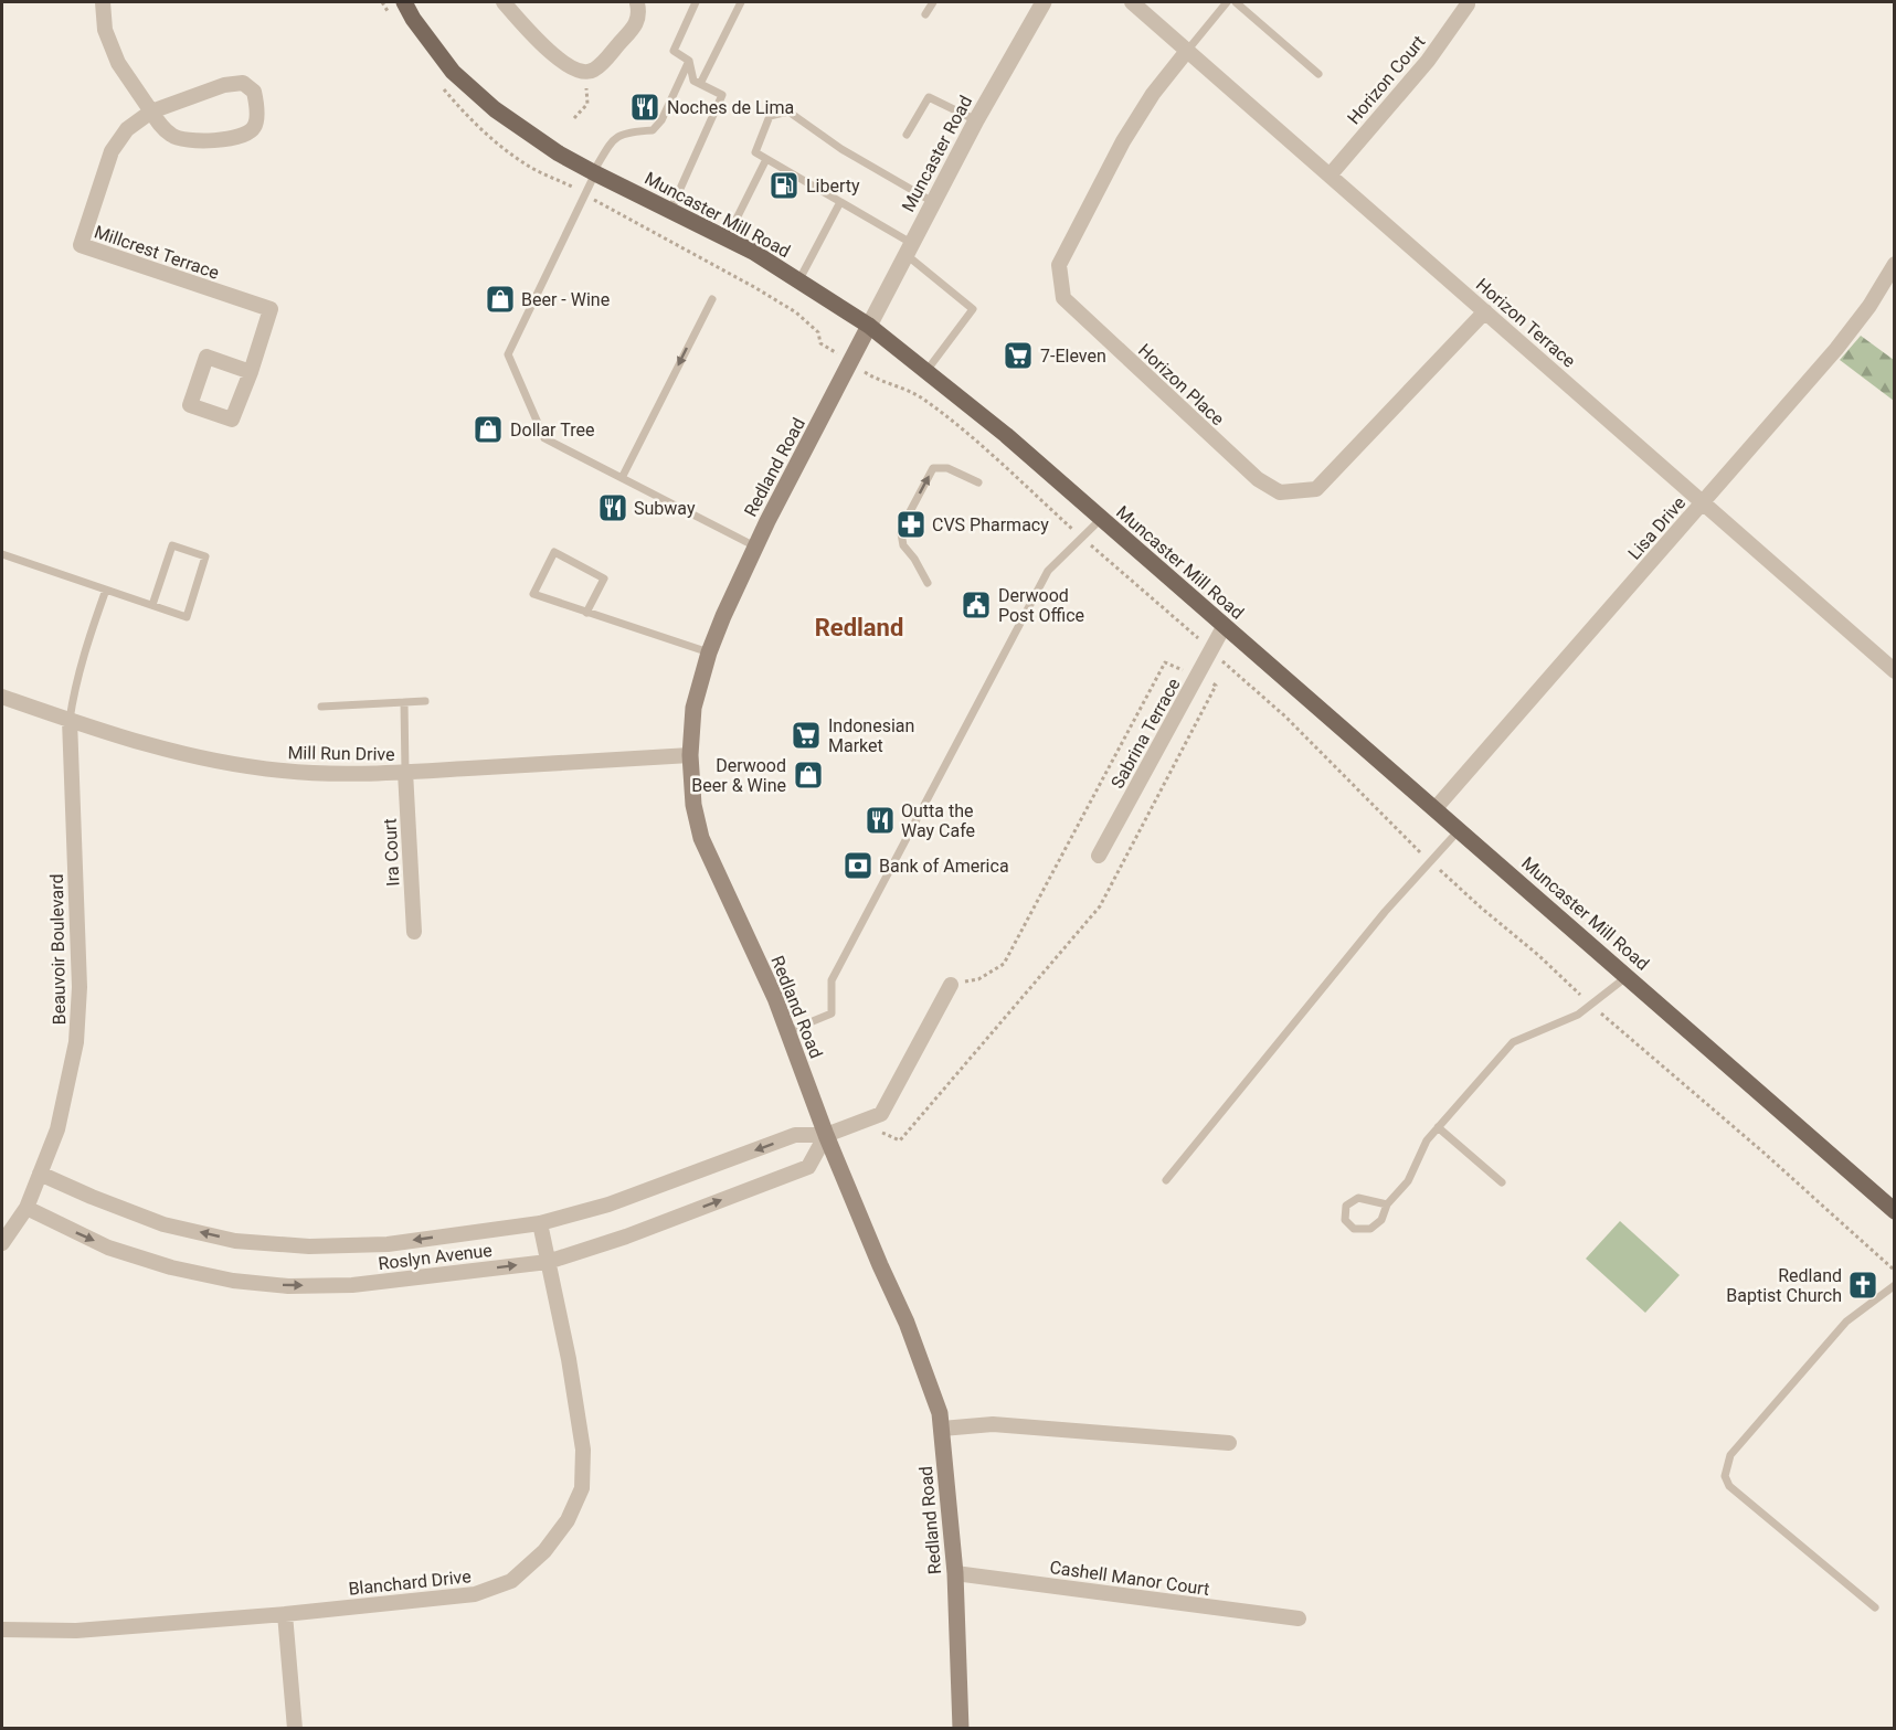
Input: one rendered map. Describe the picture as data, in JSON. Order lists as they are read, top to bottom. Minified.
{"streets":{"main road":["Muncaster Mill Road","Redland Road"],"street":["Horizon Court","Muncaster Road","Millcrest Terrace","Horizon Terrace","Horizon Place","Lisa Drive","Sabrina Terrace","Mill Run Drive","Ira Court","Beauvoir Boulevard","Roslyn Avenue","Cashell Manor Court","Blanchard Drive"]},"crossings":[["Horizon Court","Horizon Terrace"],["Muncaster Road","Muncaster Mill Road"],["Muncaster Road","Redland Road"],["Muncaster Mill Road","Redland Road"],["Muncaster Mill Road","Lisa Drive"],["Muncaster Mill Road","Sabrina Terrace"],["Horizon Terrace","Horizon Place"],["Horizon Terrace","Lisa Drive"],["Redland Road","Mill Run Drive"],["Redland Road","Roslyn Avenue"],["Redland Road","Cashell Manor Court"],["Mill Run Drive","Ira Court"],["Mill Run Drive","Beauvoir Boulevard"],["Beauvoir Boulevard","Roslyn Avenue"],["Roslyn Avenue","Blanchard Drive"]],"districts":["Redland"],"places":{"restaurant":["Noches de Lima","Subway","Outta the Way Cafe"],"fuel station":["Liberty"],"shop":["Beer - Wine","Dollar Tree","Derwood Beer & Wine"],"supermarket":["7-Eleven","Indonesian Market"],"pharmacy":["CVS Pharmacy"],"public building":["Derwood Post Office"],"bank":["Bank of America"],"church":["Redland Baptist Church"]}}
